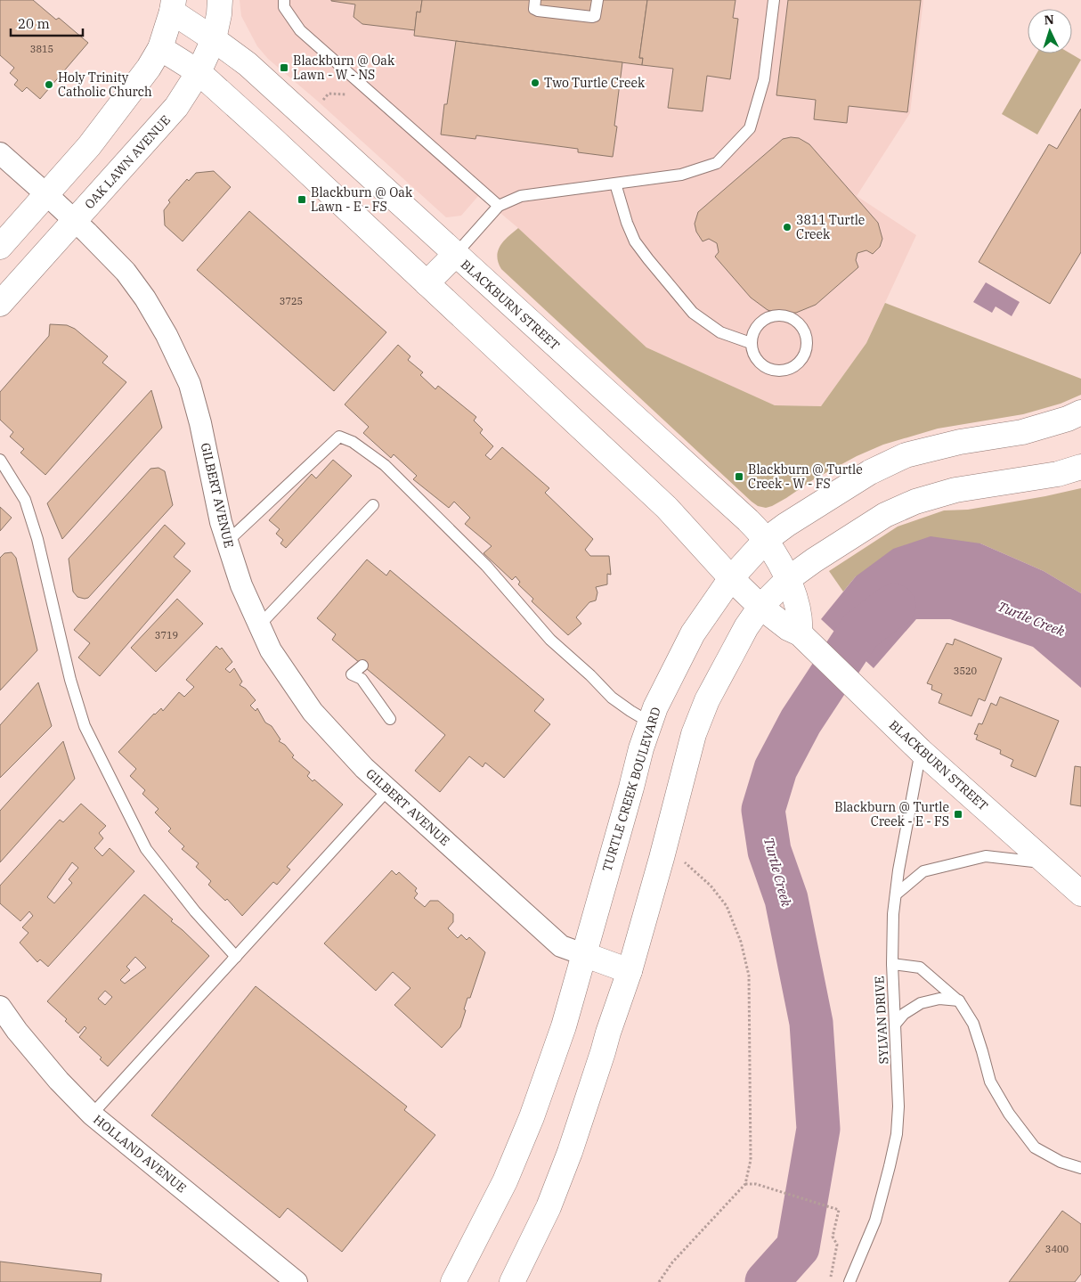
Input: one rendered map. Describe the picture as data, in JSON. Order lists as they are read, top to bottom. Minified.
{"streets":{"main road":["OAK LAWN AVENUE","BLACKBURN STREET","TURTLE CREEK BOULEVARD"],"street":["GILBERT AVENUE","HOLLAND AVENUE"],"lane":["SYLVAN DRIVE"]},"crossings":[["OAK LAWN AVENUE","BLACKBURN STREET"],["OAK LAWN AVENUE","GILBERT AVENUE"],["BLACKBURN STREET","TURTLE CREEK BOULEVARD"],["BLACKBURN STREET","SYLVAN DRIVE"],["GILBERT AVENUE","TURTLE CREEK BOULEVARD"]],"water":["Turtle Creek"],"places":{"transit":["Blackburn @ Oak Lawn - W - NS","Blackburn @ Oak Lawn - E - FS","Blackburn @ Turtle Creek - W - FS","Blackburn @ Turtle Creek - E - FS"],"other":["Two Turtle Creek","Holy Trinity Catholic Church","3811 Turtle Creek"]},"house_numbers":["3815","3725","3719","3520","3400"],"scale_bar":"20 m","north":"top"}
